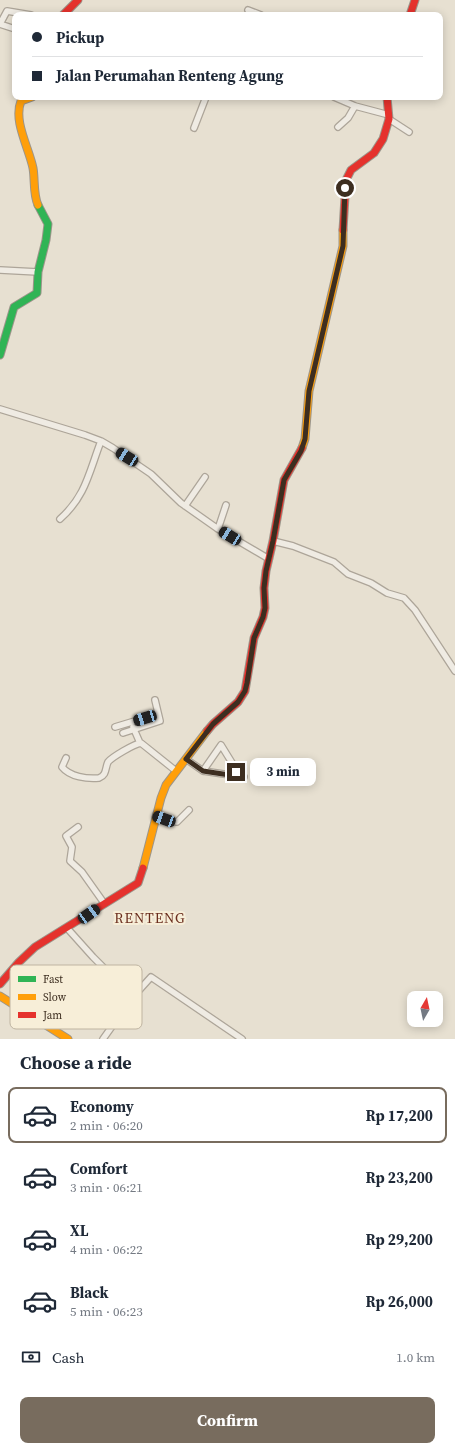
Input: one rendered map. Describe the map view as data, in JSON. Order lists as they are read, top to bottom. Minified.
{"districts":["RENTENG"],"legend":["Fast","Slow","Jam"],"north":"top","page":{"banner":["Pickup","Jalan Perumahan Renteng Agung"],"bubble":"3 min","heading":"Choose a ride","list":[{"name":"Economy","note":"2 min · 06:20","value":"Rp 17,200"},{"name":"Comfort","note":"3 min · 06:21","value":"Rp 23,200"},{"name":"XL","note":"4 min · 06:22","value":"Rp 29,200"},{"name":"Black","note":"5 min · 06:23","value":"Rp 26,000"}],"pay":["Cash","1.0 km"],"buttons":"Confirm"}}
